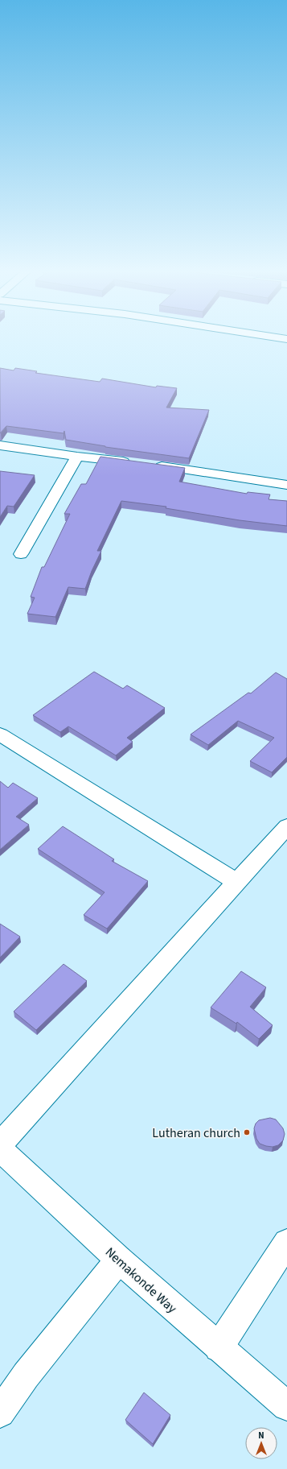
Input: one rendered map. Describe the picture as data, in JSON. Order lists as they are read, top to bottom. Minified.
{"streets":{"street":["Nemakonde Way"]},"places":["Lutheran church"],"north":"top"}
